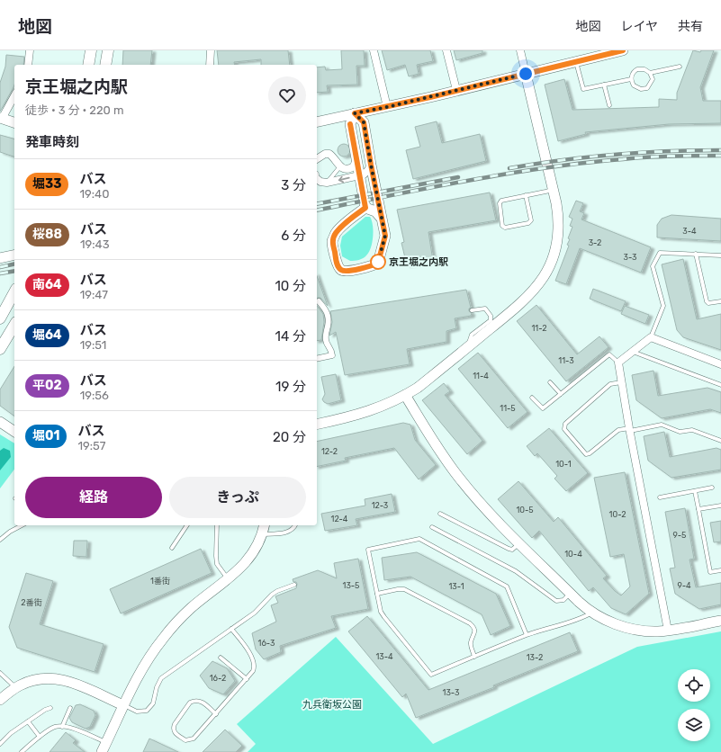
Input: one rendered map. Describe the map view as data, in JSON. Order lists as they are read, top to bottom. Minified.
{"parks":["九兵衛坂公園"],"places":["京王堀之内駅"],"lines":["bus line 堀33"],"house_numbers":["3-4","3-2","3-3","11-2","11-3","11-4","11-5","12-2","10-1","12-3","10-5","10-2","12-4","9-5","10-4","1番街","13-5","9-4","13-1","2番街","16-3","13-4","13-2","16-2","13-3"],"page":{"header":"地図","nav":["地図","レイヤ","共有"],"heading":[["京王堀之内駅","徒歩 · 3 分 · 220 m"],"発車時刻"],"list":[{"mark":"堀33","name":"バス","note":"19:40","value":"3 分"},{"mark":"桜88","name":"バス","note":"19:43","value":"6 分"},{"mark":"南64","name":"バス","note":"19:47","value":"10 分"},{"mark":"堀64","name":"バス","note":"19:51","value":"14 分"},{"mark":"平02","name":"バス","note":"19:56","value":"19 分"},{"mark":"堀01","name":"バス","note":"19:57","value":"20 分"}],"buttons":["経路","きっぷ"]}}
